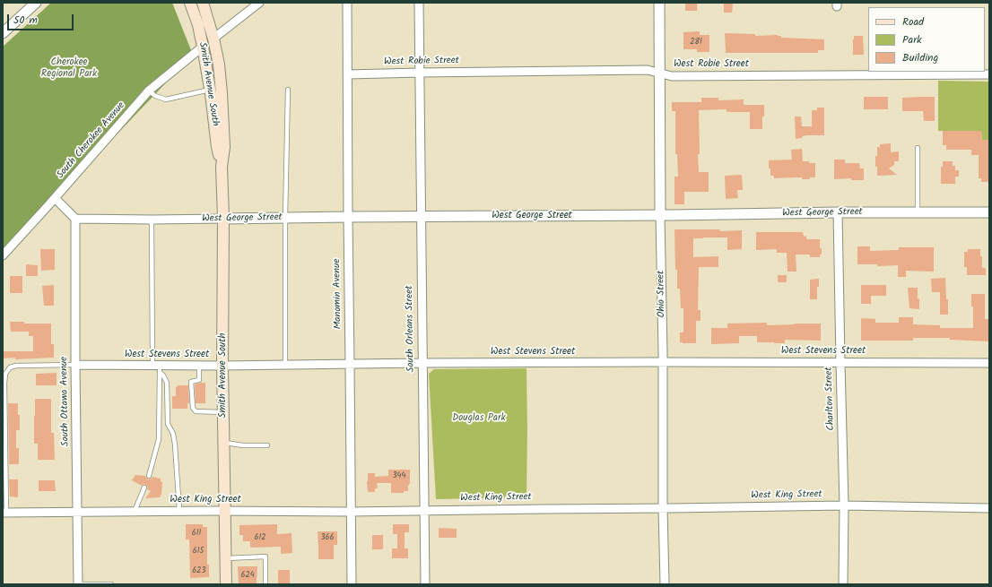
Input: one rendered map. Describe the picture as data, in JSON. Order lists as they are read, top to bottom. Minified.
{"streets":{"main road":["Smith Avenue South"],"street":["West Robie Street","South Cherokee Avenue","West George Street","Manomin Avenue","Ohio Street","South Orleans Street","West Stevens Street","Charlton Street","South Ottawa Avenue","West King Street"]},"crossings":[["West Robie Street","Manomin Avenue"],["West Robie Street","Ohio Street"],["West Robie Street","South Orleans Street"],["Smith Avenue South","South Cherokee Avenue"],["Smith Avenue South","West George Street"],["Smith Avenue South","West Stevens Street"],["Smith Avenue South","West King Street"],["West George Street","Manomin Avenue"],["West George Street","Ohio Street"],["West George Street","South Orleans Street"],["West George Street","Charlton Street"],["West George Street","South Ottawa Avenue"],["Manomin Avenue","West Stevens Street"],["Manomin Avenue","West King Street"],["Ohio Street","West Stevens Street"],["Ohio Street","West King Street"],["South Orleans Street","West Stevens Street"],["South Orleans Street","West King Street"],["West Stevens Street","Charlton Street"],["West Stevens Street","South Ottawa Avenue"],["Charlton Street","West King Street"],["South Ottawa Avenue","West King Street"]],"parks":["Cherokee Regional Park","Douglas Park"],"house_numbers":["281","344","611","612","366","615","623","624"],"legend":["Road","Park","Building"],"scale_bar":"50 m"}
